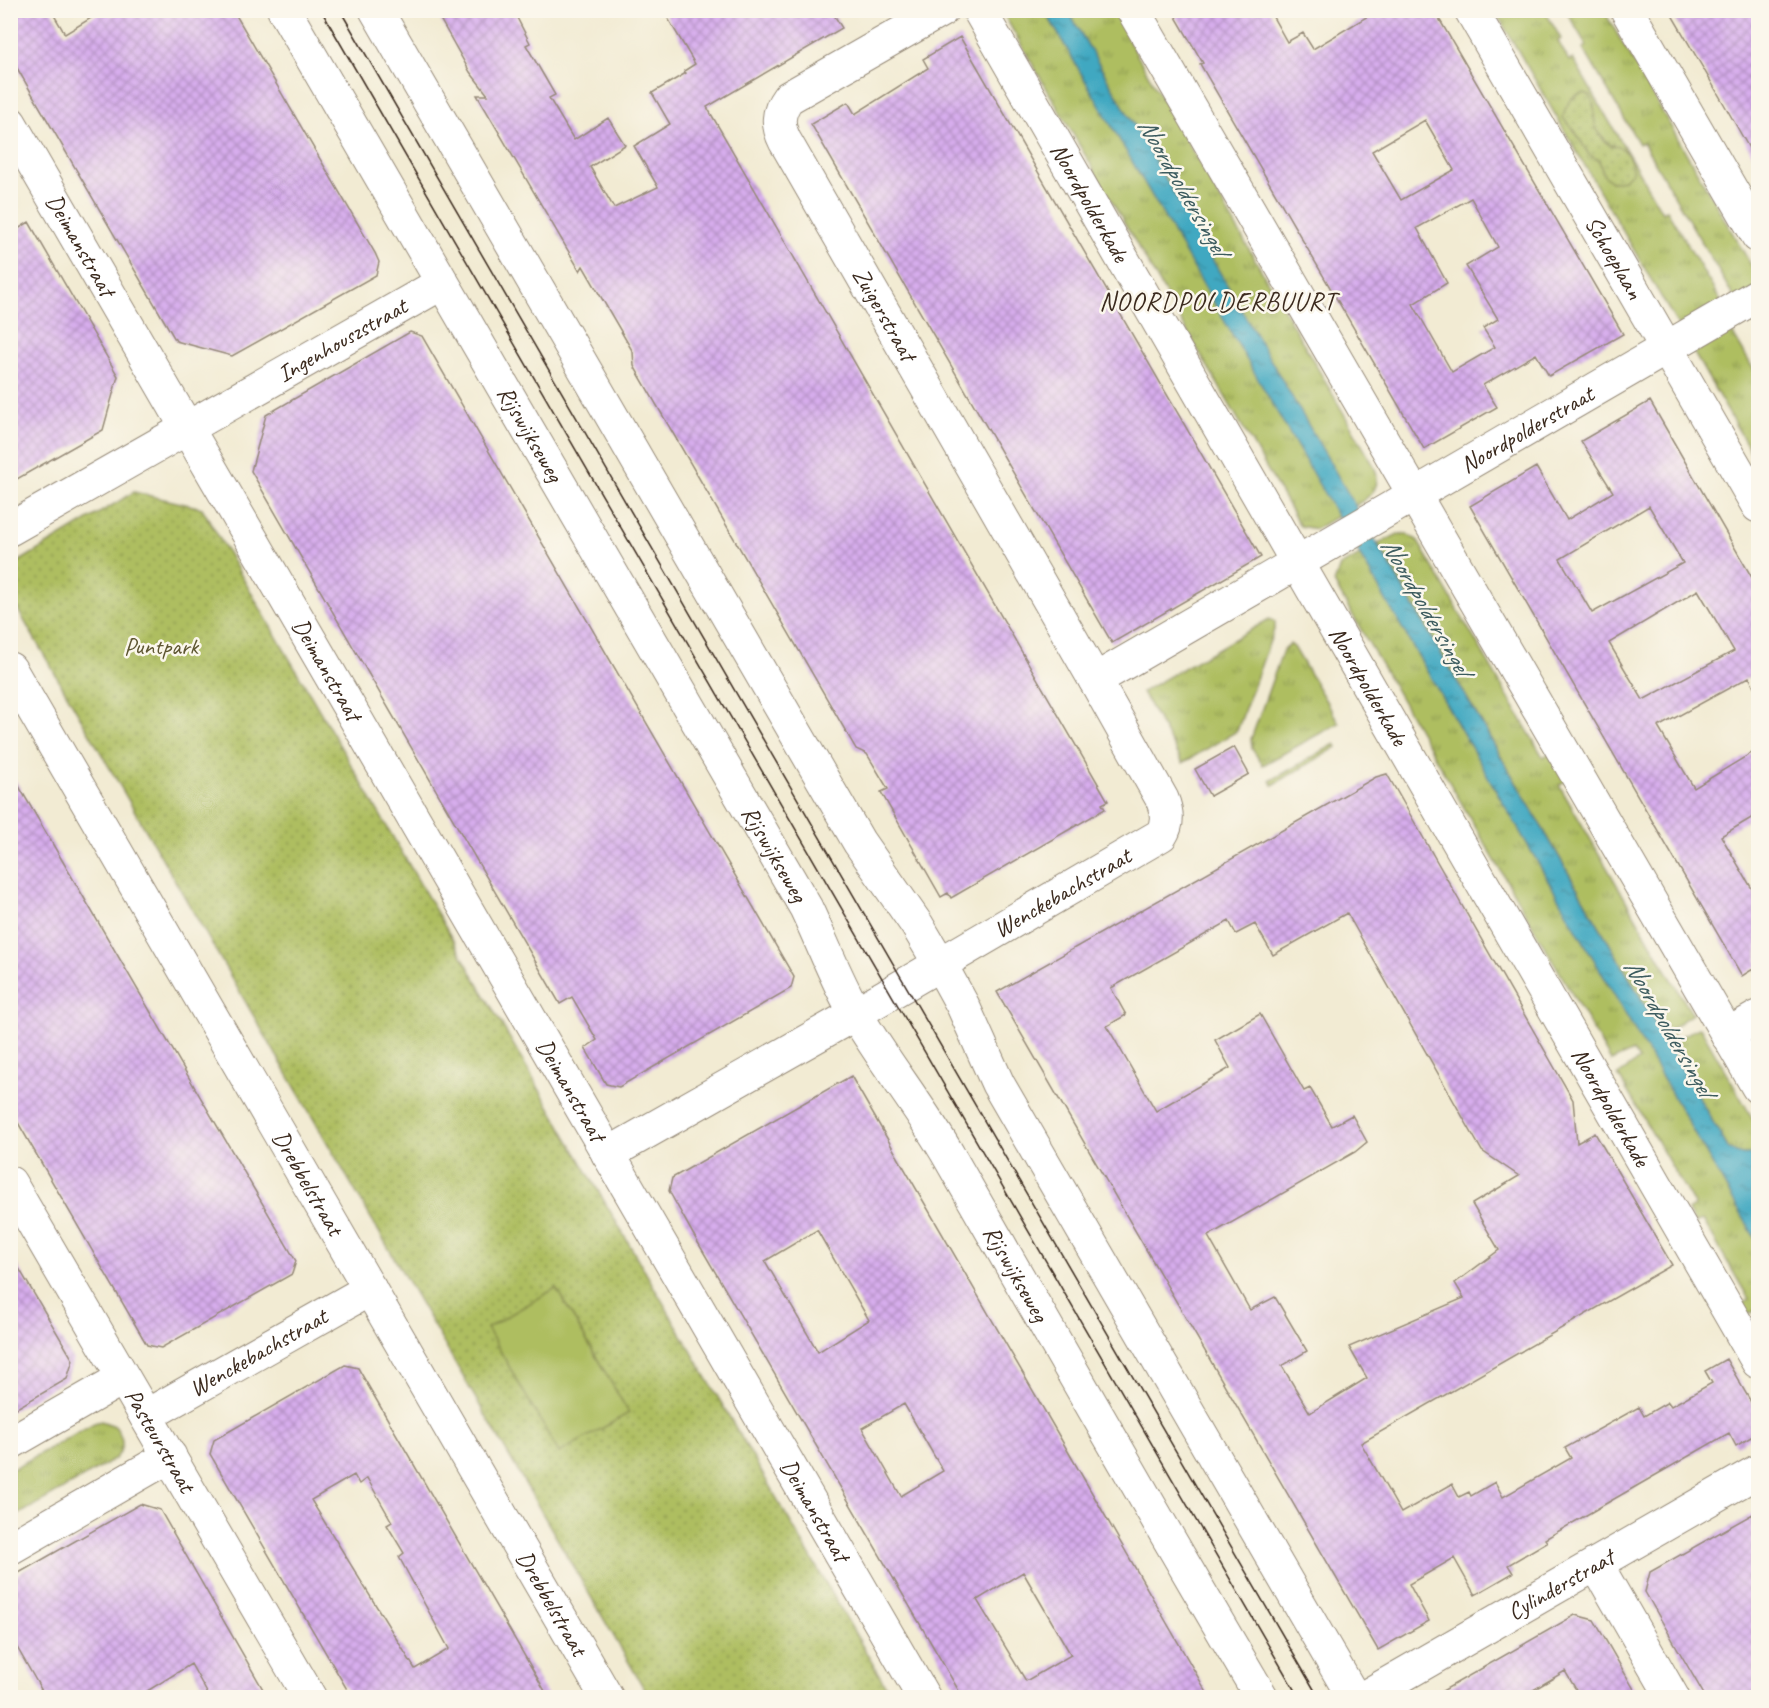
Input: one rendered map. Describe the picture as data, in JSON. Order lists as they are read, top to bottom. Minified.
{"streets":{"street":["Noordpolderkade","Deimanstraat","Schoeplaan","Zuigerstraat","Ingenhouszstraat","Noordpolderstraat","Rijswijkseweg","Wenckebachstraat","Drebbelstraat","Pasteurstraat","Cylinderstraat"]},"crossings":[["Noordpolderkade","Noordpolderstraat"],["Deimanstraat","Ingenhouszstraat"],["Deimanstraat","Wenckebachstraat"],["Schoeplaan","Noordpolderstraat"],["Zuigerstraat","Wenckebachstraat"],["Ingenhouszstraat","Rijswijkseweg"],["Rijswijkseweg","Wenckebachstraat"],["Wenckebachstraat","Drebbelstraat"],["Wenckebachstraat","Pasteurstraat"]],"districts":["NOORDPOLDERBUURT"],"water":["Noordpoldersingel"],"parks":["Puntpark"]}
